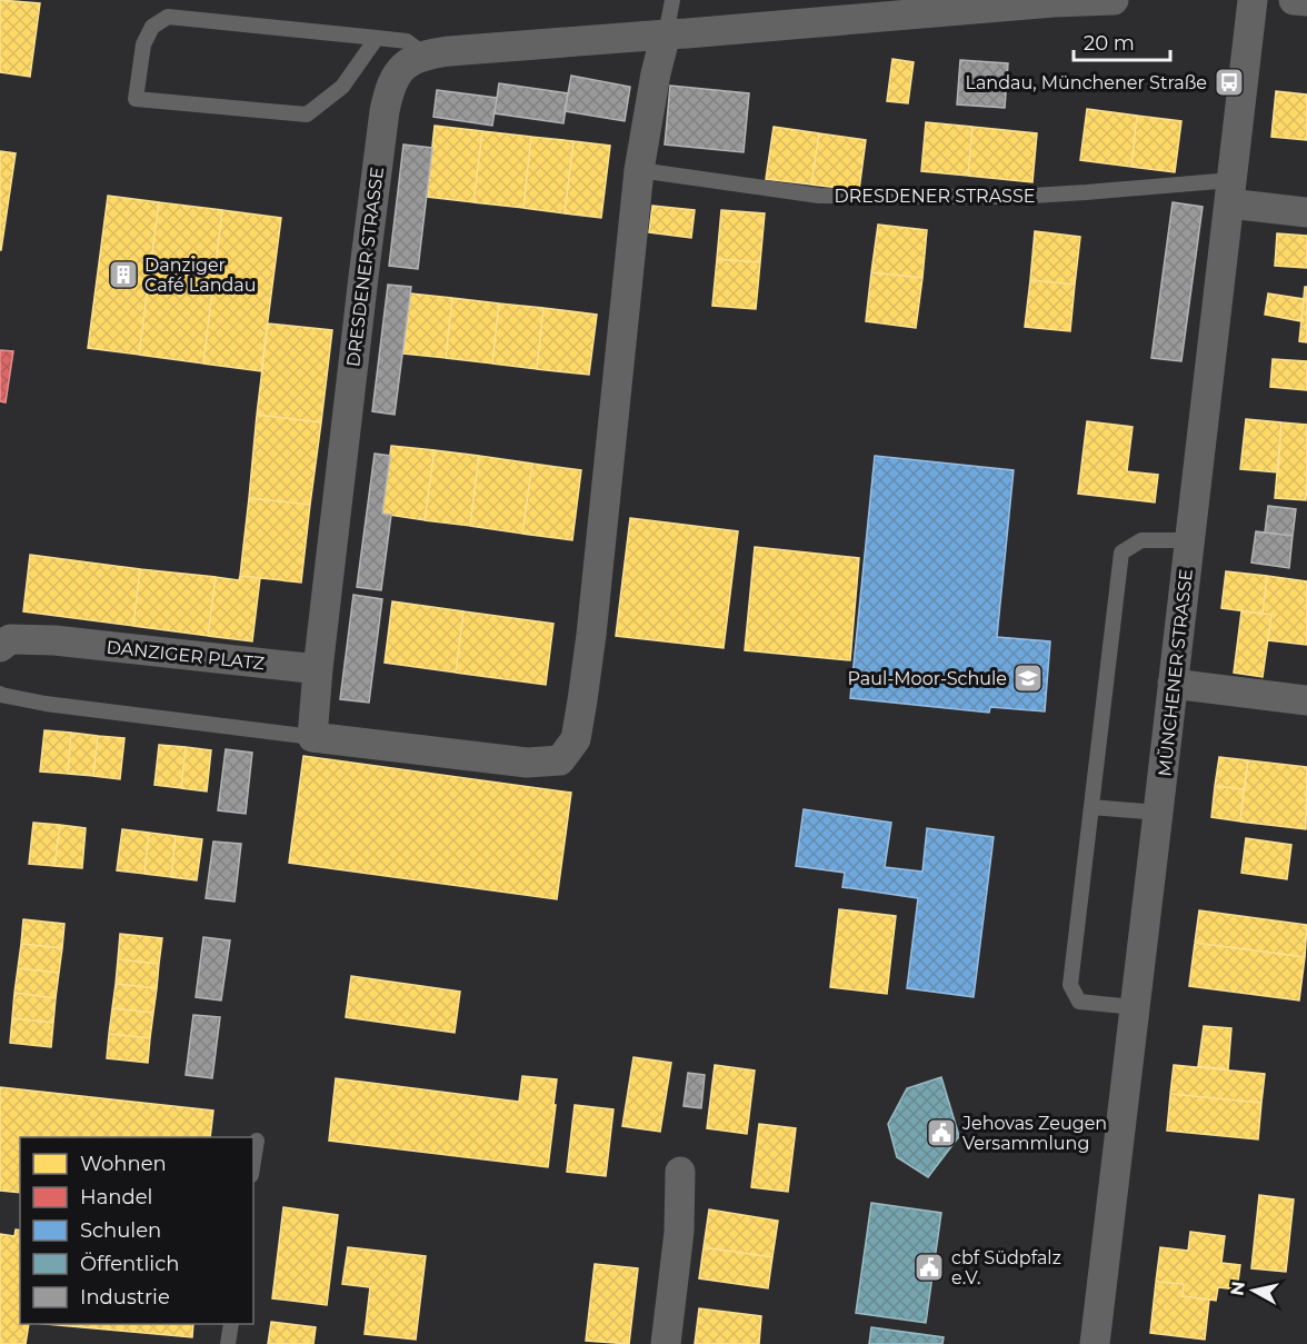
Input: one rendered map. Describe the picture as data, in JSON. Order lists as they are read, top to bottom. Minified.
{"streets":{"street":["DRESDENER STRASSE","DANZIGER PLATZ","MÜNCHENER STRASSE"]},"crossings":[["DRESDENER STRASSE","DANZIGER PLATZ"],["DRESDENER STRASSE","MÜNCHENER STRASSE"]],"places":{"bus stop":["Landau, Münchener Straße"],"building":["Danziger Café Landau"],"school or university":["Paul-Moor-Schule"],"public building":["Jehovas Zeugen Versammlung","cbf Südpfalz e.V."]},"legend":["Wohnen","Handel","Schulen","Öffentlich","Industrie"],"scale_bar":"20 m","north":"left"}
